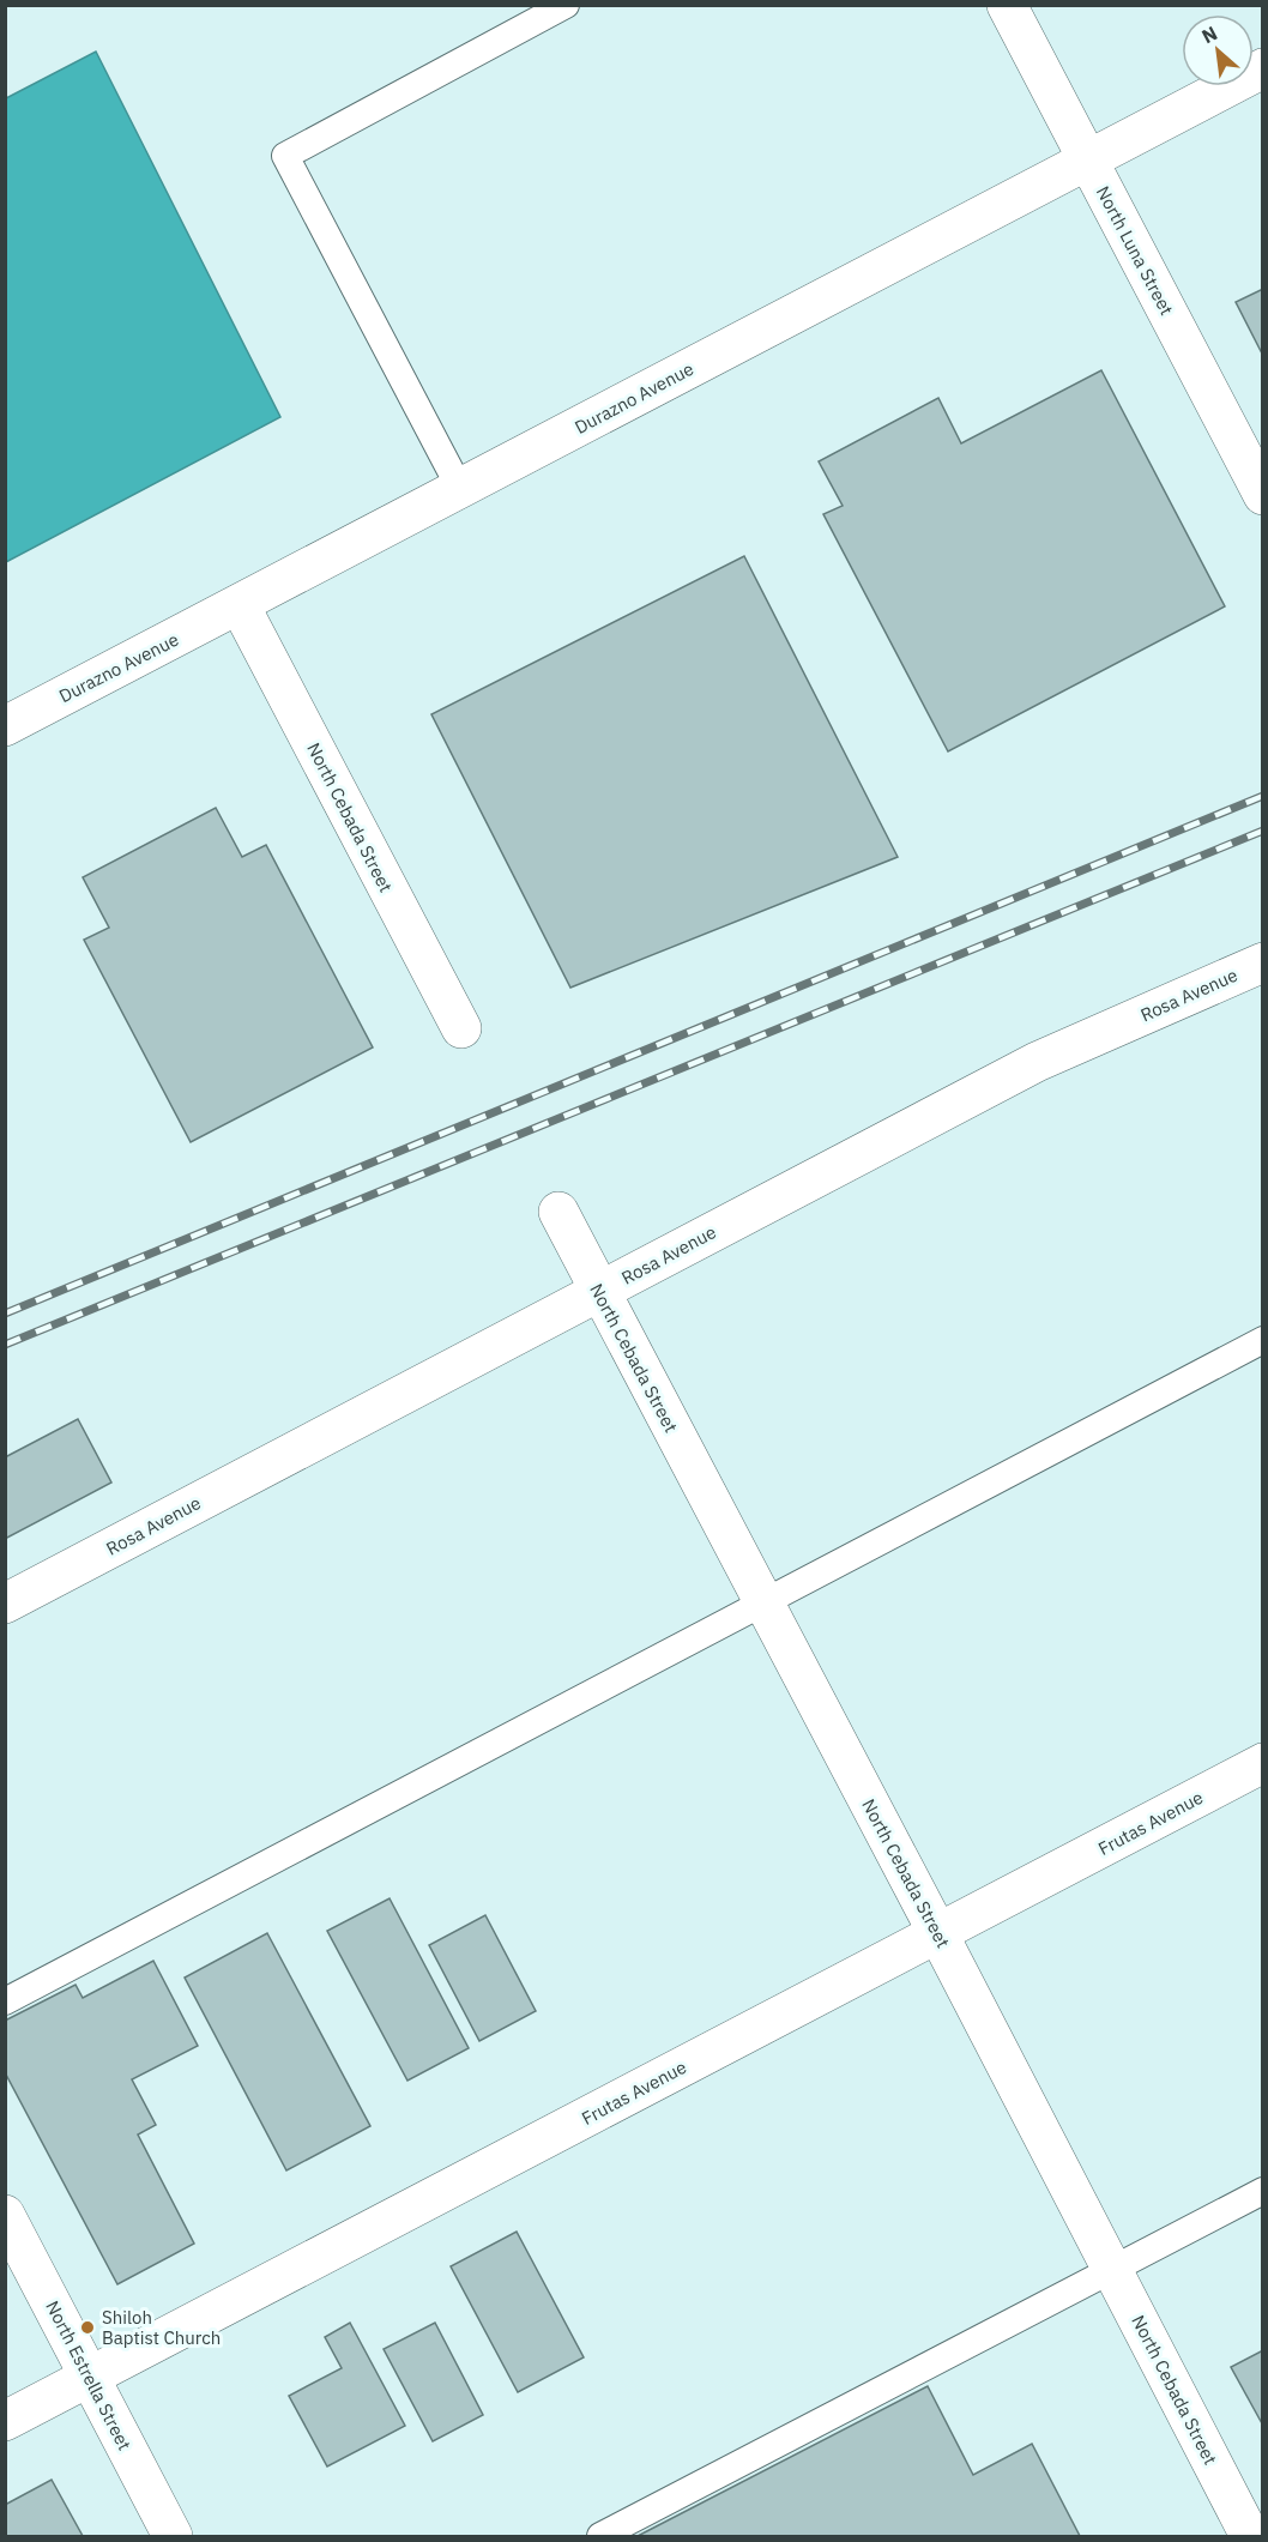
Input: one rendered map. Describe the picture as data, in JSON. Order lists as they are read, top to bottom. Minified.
{"streets":{"street":["North Luna Street","Durazno Avenue","North Cebada Street","Rosa Avenue","Frutas Avenue","North Estrella Street"]},"crossings":[["North Luna Street","Durazno Avenue"],["Durazno Avenue","North Cebada Street"],["North Cebada Street","Rosa Avenue"],["North Cebada Street","Frutas Avenue"],["Frutas Avenue","North Estrella Street"]],"places":["Shiloh Baptist Church"],"north":"top left"}
